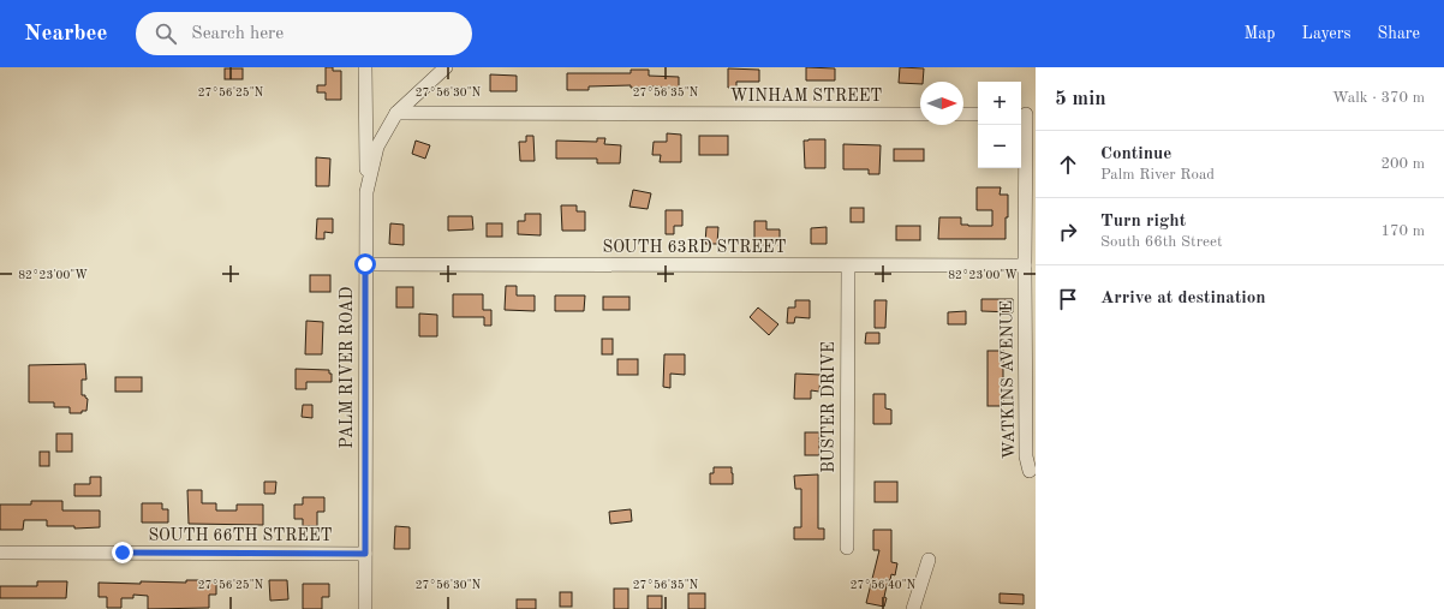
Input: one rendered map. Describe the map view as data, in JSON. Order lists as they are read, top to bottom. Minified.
{"streets":{"street":["WINHAM STREET","SOUTH 63RD STREET","PALM RIVER ROAD","WATKINS AVENUE","BUSTER DRIVE","SOUTH 66TH STREET"]},"crossings":[["WINHAM STREET","PALM RIVER ROAD"],["SOUTH 63RD STREET","PALM RIVER ROAD"],["SOUTH 63RD STREET","WATKINS AVENUE"],["SOUTH 63RD STREET","BUSTER DRIVE"],["PALM RIVER ROAD","SOUTH 66TH STREET"]],"north":"right","page":{"header":"Nearbee","search":"Search here","nav":["Map","Layers","Share"],"heading":["5 min","Walk · 370 m"],"map_buttons":["+","−"],"list":[["Continue","Palm River Road","200 m"],["Turn right","South 66th Street","170 m"],"Arrive at destination"]},"coordinates":["27°56'25\"N","27°56'30\"N","27°56'35\"N","82°23'00\"W","27°56'40\"N"]}
